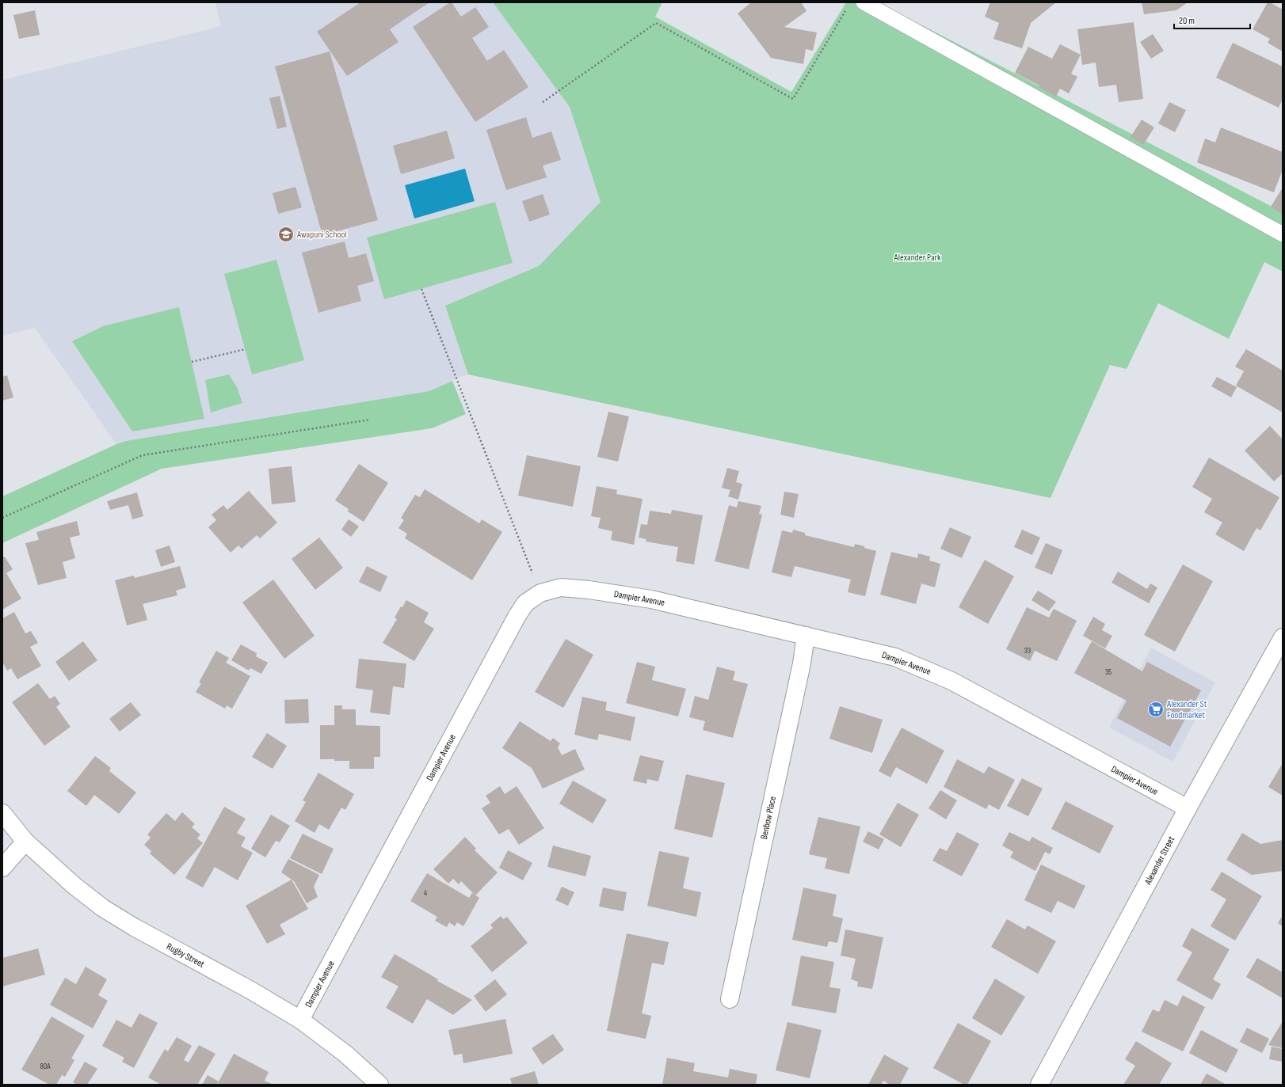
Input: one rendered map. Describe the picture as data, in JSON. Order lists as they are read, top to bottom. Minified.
{"streets":{"street":["Dampier Avenue","Benbow Place","Alexander Street","Rugby Street"]},"crossings":[["Dampier Avenue","Benbow Place"],["Dampier Avenue","Alexander Street"],["Dampier Avenue","Rugby Street"]],"parks":["Alexander Park"],"places":{"school or university":["Awapuni School"],"supermarket":["Alexander St Foodmarket"]},"house_numbers":["33","35","4","80A"],"scale_bar":"20 m"}
